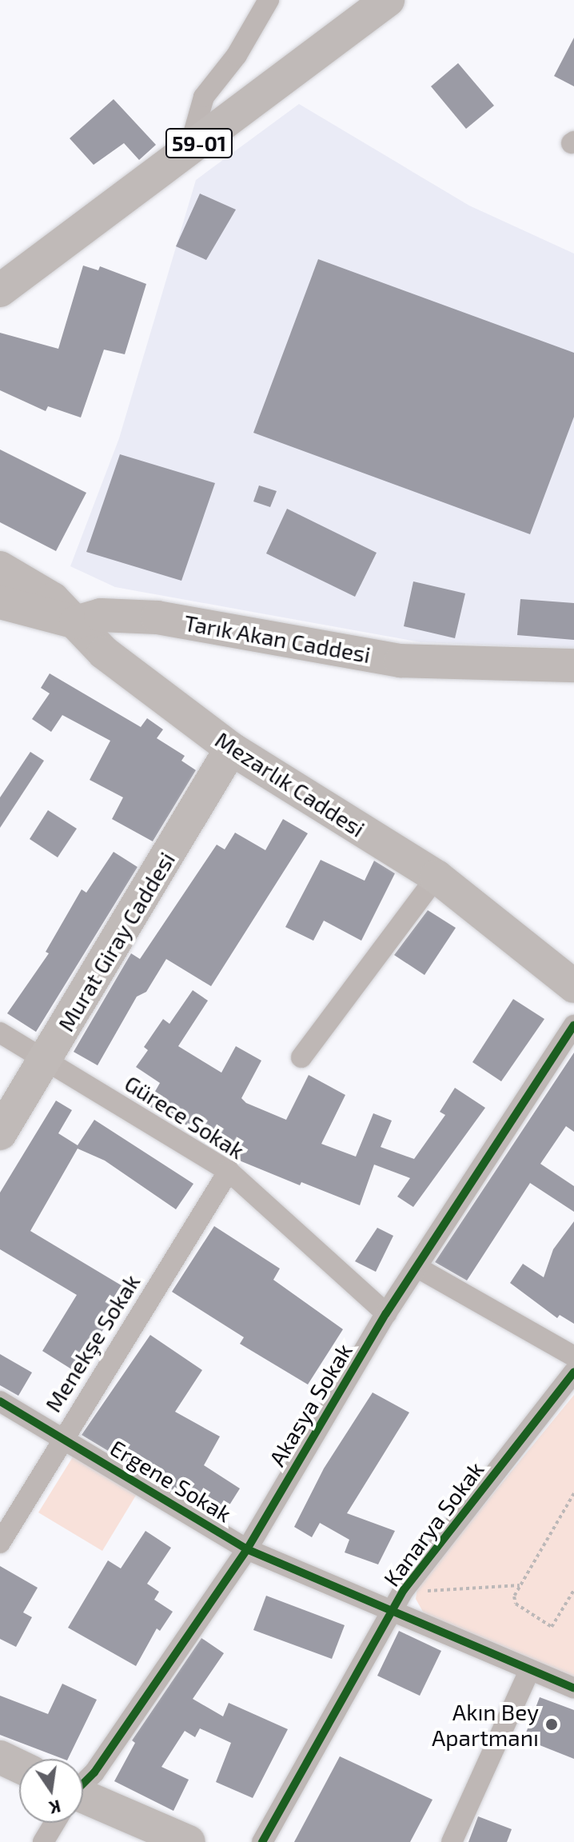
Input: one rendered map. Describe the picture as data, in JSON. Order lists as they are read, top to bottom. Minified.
{"streets":{"main road":["59-01","Tarık Akan Caddesi","Mezarlık Caddesi","Murat Giray Caddesi"],"street":["Gürece Sokak","Menekşe Sokak","Akasya Sokak","Ergene Sokak","Kanarya Sokak"]},"crossings":[["Tarık Akan Caddesi","Mezarlık Caddesi"],["Mezarlık Caddesi","Murat Giray Caddesi"],["Murat Giray Caddesi","Gürece Sokak"],["Gürece Sokak","Menekşe Sokak"],["Gürece Sokak","Akasya Sokak"],["Menekşe Sokak","Ergene Sokak"],["Akasya Sokak","Ergene Sokak"],["Ergene Sokak","Kanarya Sokak"]],"places":["Akın Bey Apartmanı"],"north":"bottom"}
